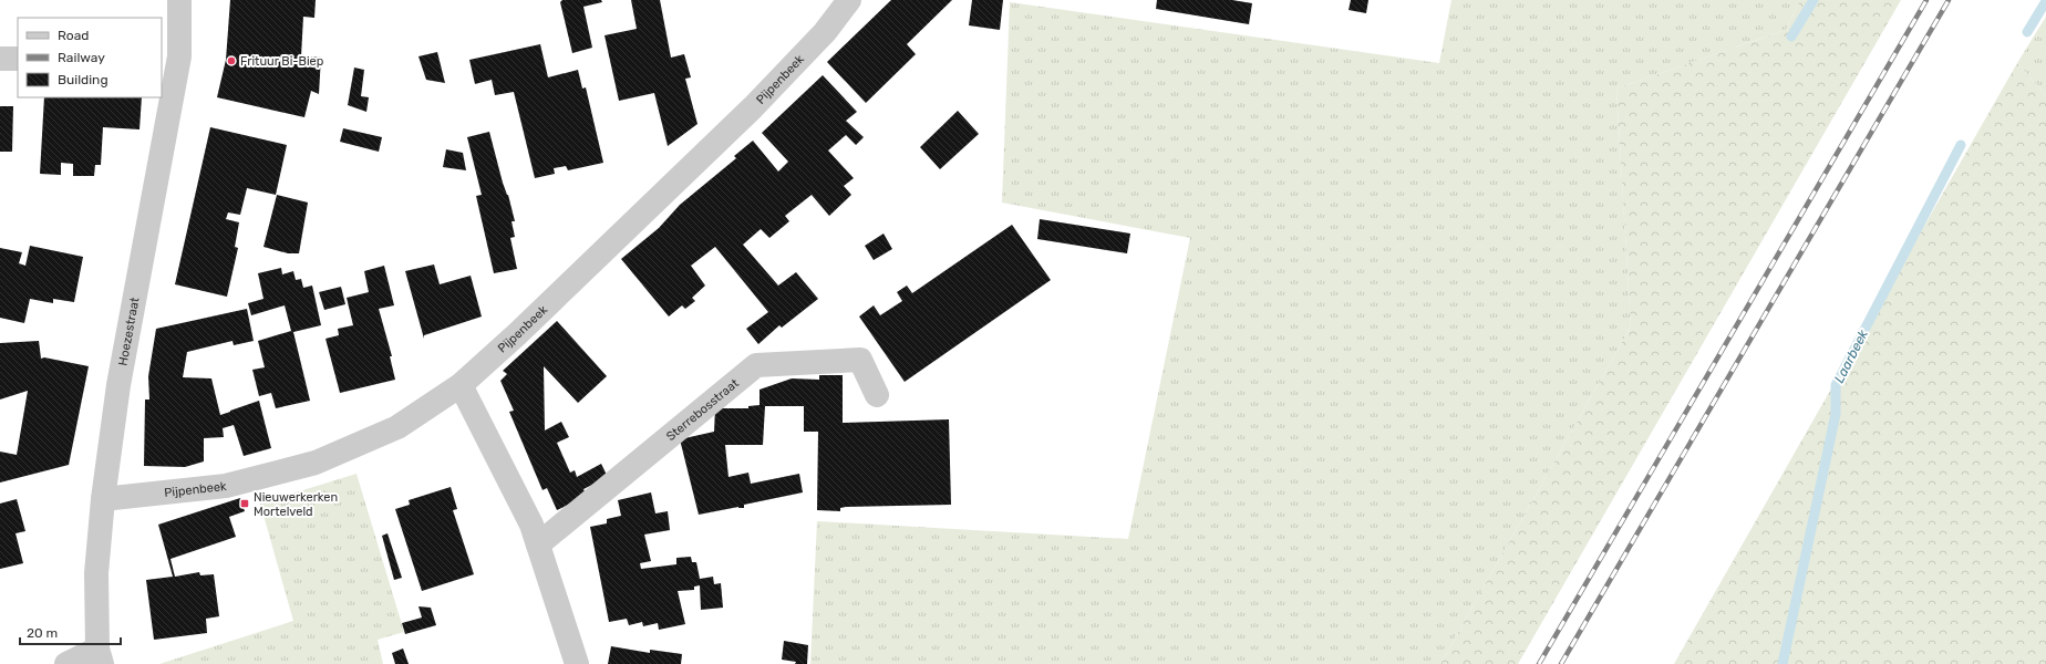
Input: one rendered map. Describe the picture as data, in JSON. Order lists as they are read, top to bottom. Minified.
{"streets":{"street":["Pijpenbeek","Hoezestraat","Sterrebosstraat"]},"crossings":[["Pijpenbeek","Hoezestraat"]],"water":["Laarbeek"],"places":{"other":["Frituur Bi-Biep"],"transit":["Nieuwerkerken Mortelveld"]},"legend":["Road","Railway","Building"],"scale_bar":"20 m"}
